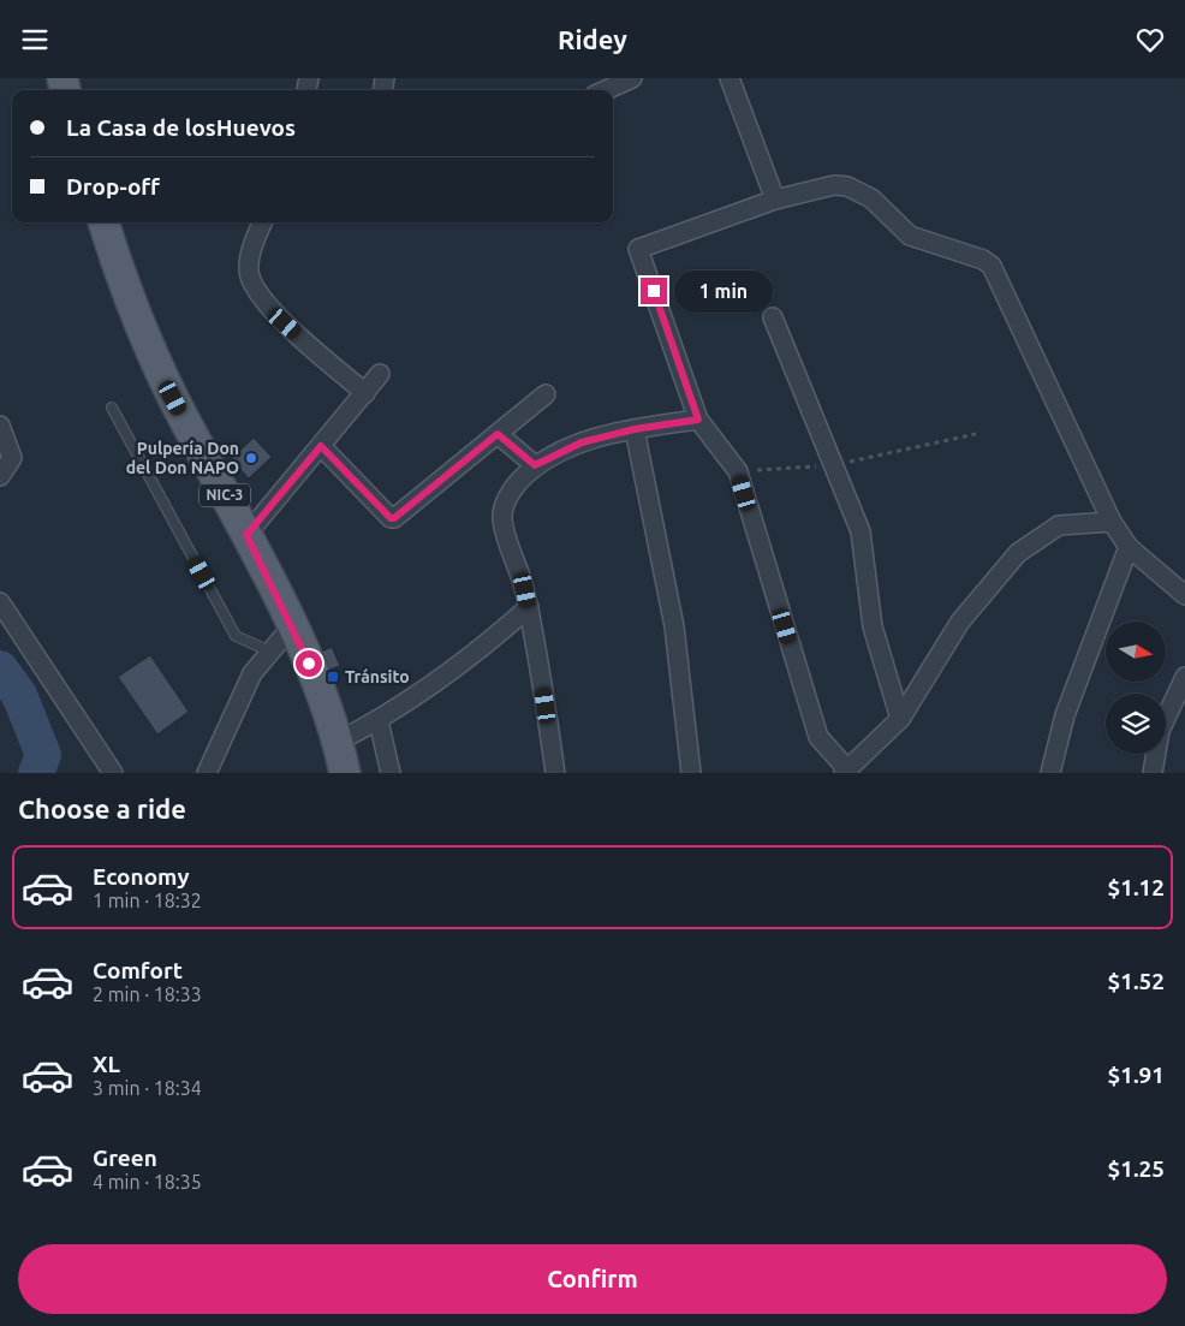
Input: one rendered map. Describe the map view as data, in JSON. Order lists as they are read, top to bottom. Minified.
{"streets":{"main road":["NIC-3"]},"places":{"other":["Pulpería Don del Don NAPO"],"transit":["Tránsito"]},"north":"right","page":{"header":"Ridey","banner":["La Casa de losHuevos","Drop-off"],"bubble":"1 min","heading":"Choose a ride","list":[{"name":"Economy","note":"1 min · 18:32","value":"$1.12"},{"name":"Comfort","note":"2 min · 18:33","value":"$1.52"},{"name":"XL","note":"3 min · 18:34","value":"$1.91"},{"name":"Green","note":"4 min · 18:35","value":"$1.25"}],"buttons":"Confirm"}}
